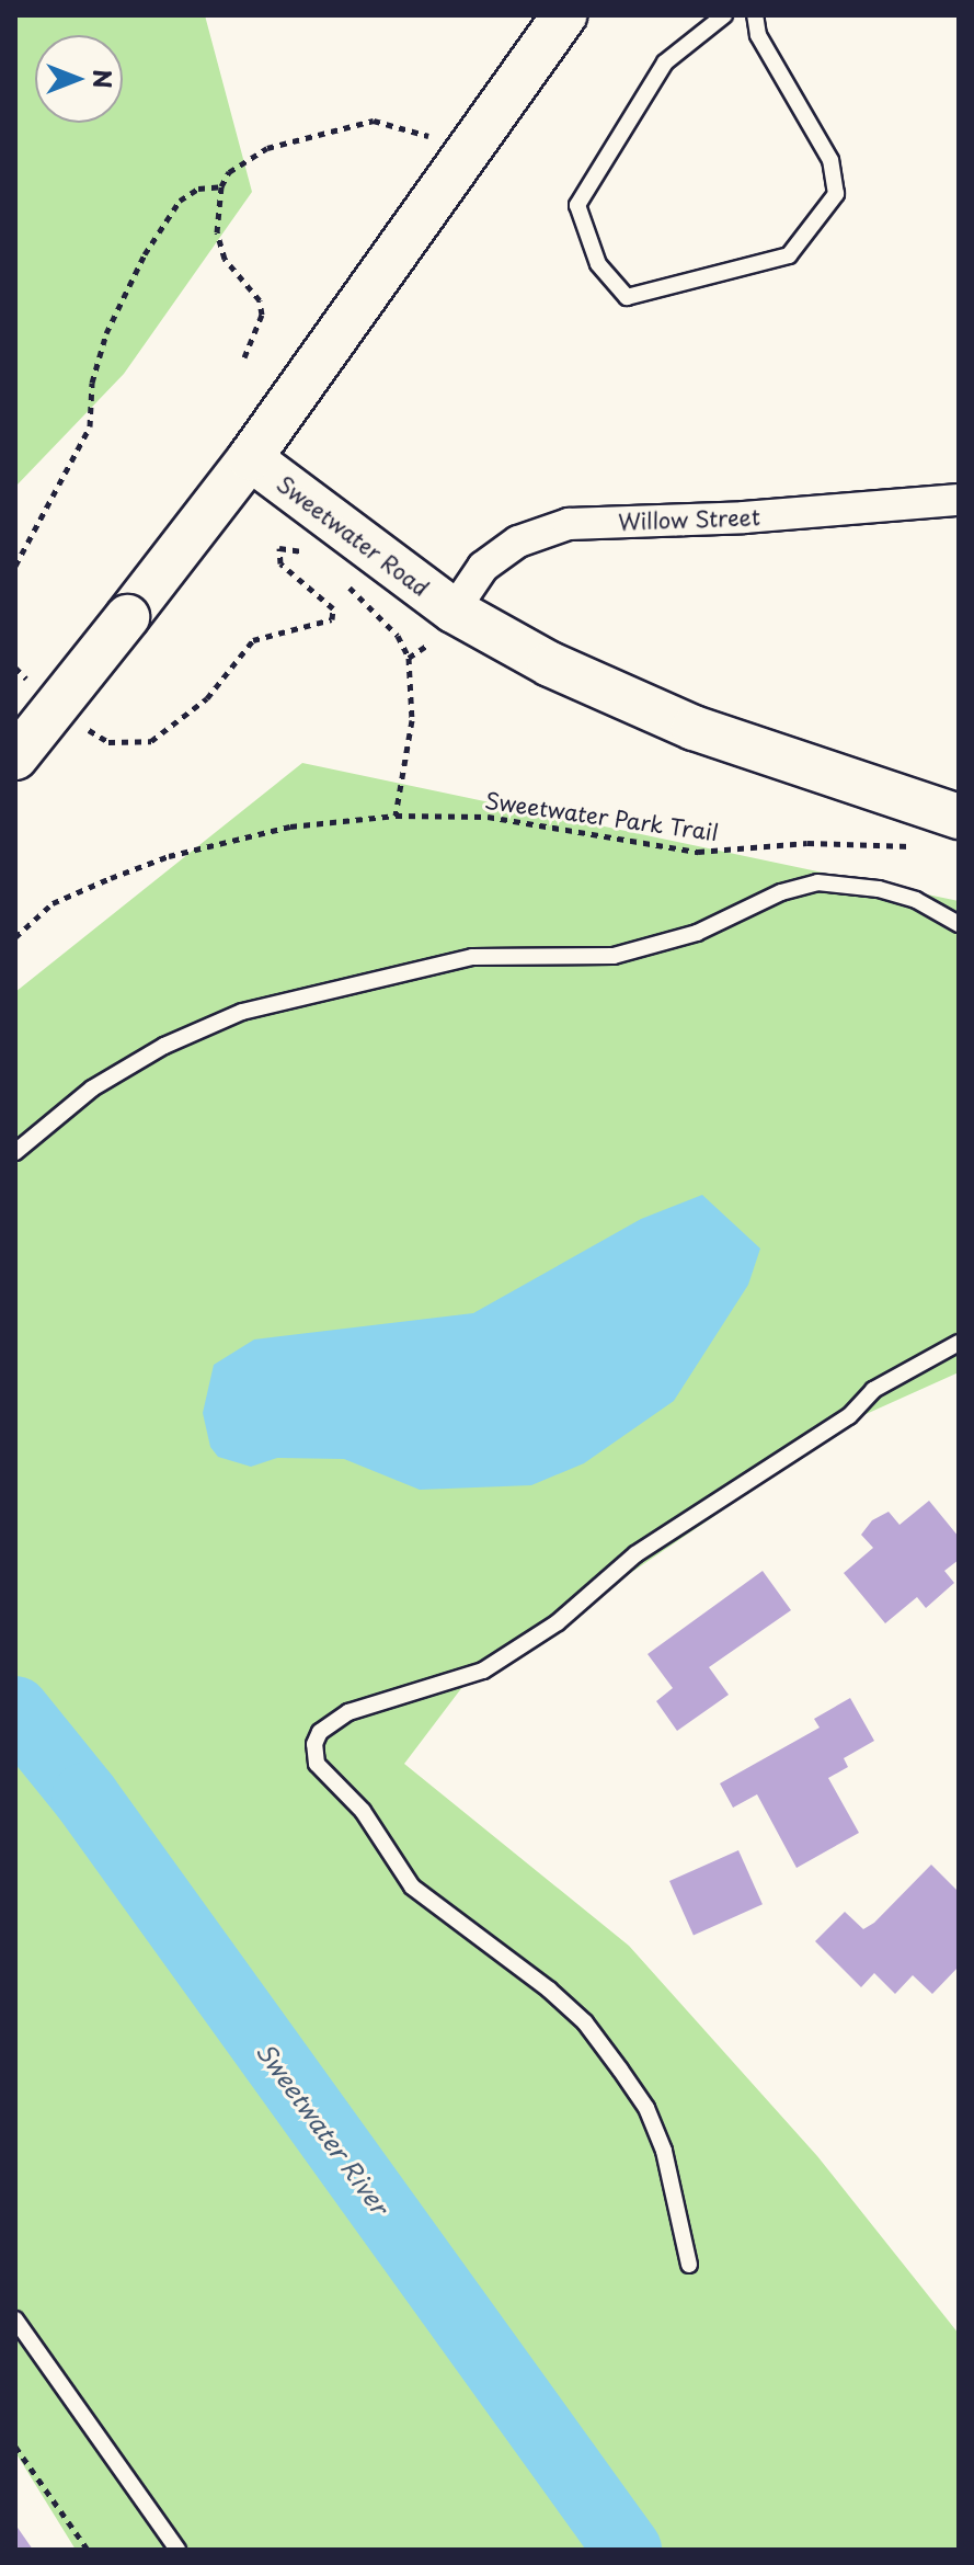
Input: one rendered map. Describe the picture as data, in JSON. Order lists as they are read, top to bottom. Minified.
{"streets":{"main road":["Sweetwater Road"],"street":["Willow Street"],"path":["Sweetwater Park Trail"]},"crossings":[["Willow Street","Sweetwater Road"]],"water":["Sweetwater River"],"north":"right"}
